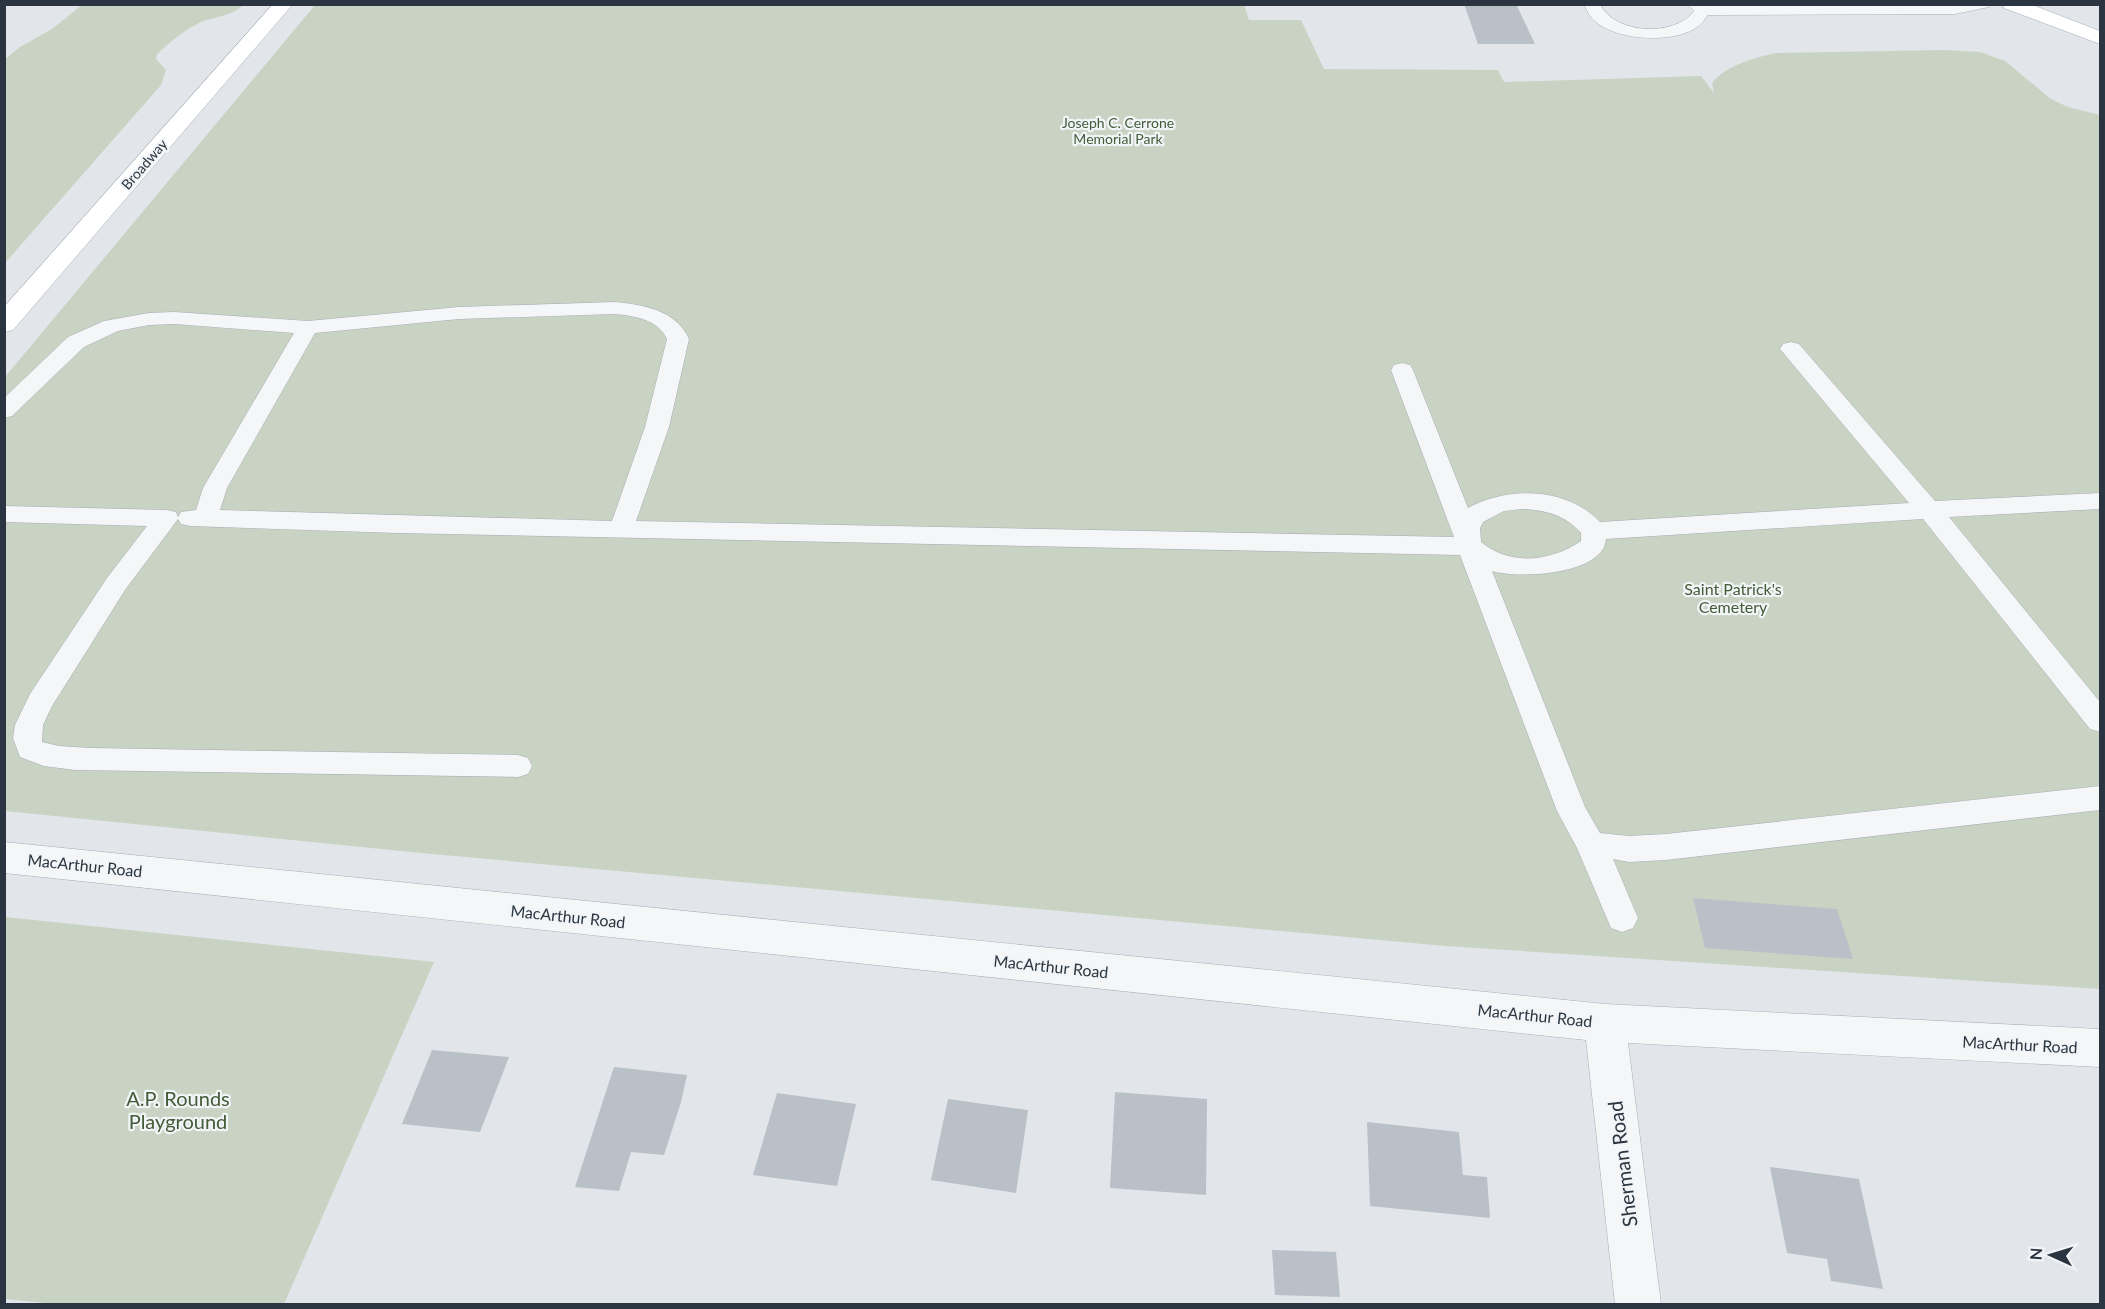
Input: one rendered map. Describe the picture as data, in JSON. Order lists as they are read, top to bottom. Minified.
{"streets":{"main road":["Broadway"],"street":["MacArthur Road","Sherman Road"]},"crossings":[["MacArthur Road","Sherman Road"]],"parks":["Joseph C. Cerrone Memorial Park","Saint Patrick's Cemetery","A.P. Rounds Playground"],"north":"left"}
